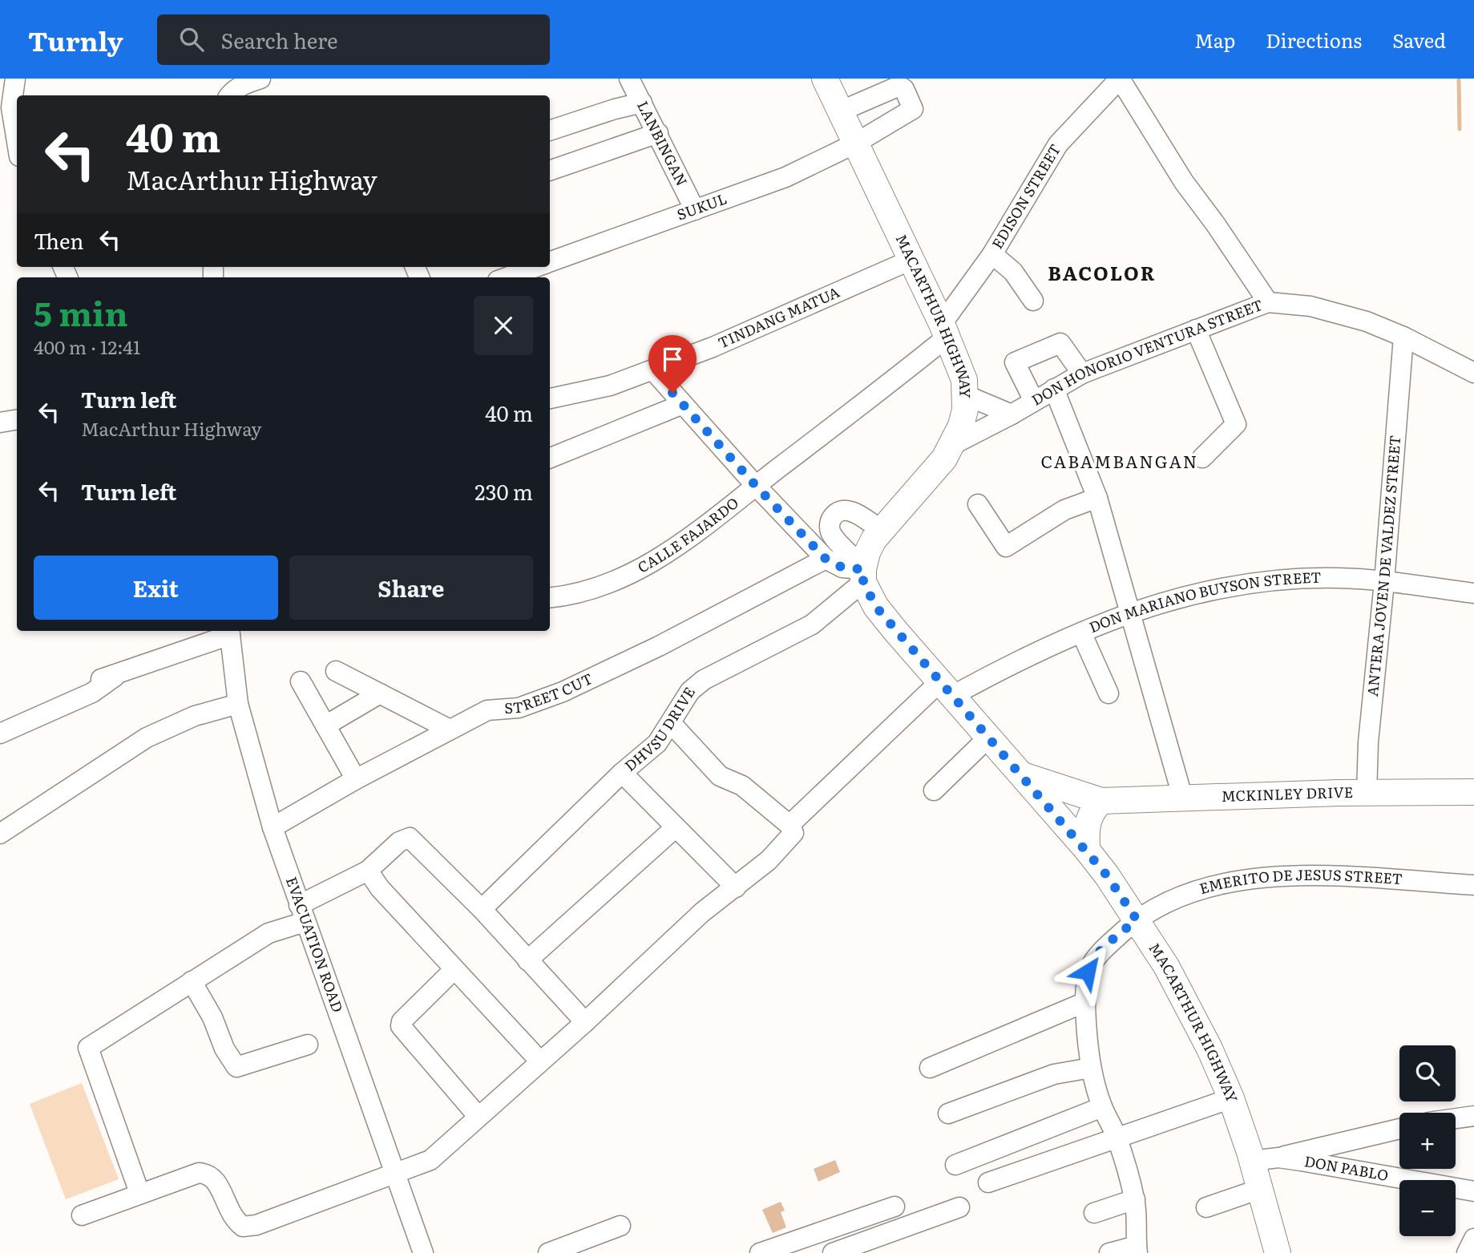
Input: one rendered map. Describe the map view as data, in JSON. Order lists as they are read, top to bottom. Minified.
{"streets":{"main road":["MACARTHUR HIGHWAY","MCKINLEY DRIVE"],"street":["LANBINGAN","EDISON STREET","SUKUL","TINDANG MATUA","DON HONORIO VENTURA STREET","CALLE FAJARDO","ANTERA JOVEN DE VALDEZ STREET","DON MARIANO BUYSON STREET","STREET CUT","DHVSU DRIVE","EMERITO DE JESUS STREET","EVACUATION ROAD","DON PABLO"]},"crossings":[["LANBINGAN","SUKUL"],["EDISON STREET","MACARTHUR HIGHWAY"],["EDISON STREET","DON HONORIO VENTURA STREET"],["EDISON STREET","CALLE FAJARDO"],["SUKUL","MACARTHUR HIGHWAY"],["MACARTHUR HIGHWAY","TINDANG MATUA"],["MACARTHUR HIGHWAY","DON HONORIO VENTURA STREET"],["MACARTHUR HIGHWAY","CALLE FAJARDO"],["MACARTHUR HIGHWAY","DON MARIANO BUYSON STREET"],["MACARTHUR HIGHWAY","DHVSU DRIVE"],["MACARTHUR HIGHWAY","MCKINLEY DRIVE"],["MACARTHUR HIGHWAY","EMERITO DE JESUS STREET"],["MACARTHUR HIGHWAY","DON PABLO"],["DON HONORIO VENTURA STREET","ANTERA JOVEN DE VALDEZ STREET"],["ANTERA JOVEN DE VALDEZ STREET","DON MARIANO BUYSON STREET"],["ANTERA JOVEN DE VALDEZ STREET","MCKINLEY DRIVE"],["STREET CUT","EVACUATION ROAD"]],"districts":["BACOLOR","CABAMBANGAN"],"page":{"header":"Turnly","search":"Search here","nav":["Map","Directions","Saved"],"turn":["40 m","MacArthur Highway"],"then":"Then","heading":["5 min","400 m · 12:41"],"list":[{"name":"Turn left","note":"MacArthur Highway","value":"40 m"},{"name":"Turn left","value":"230 m"}],"buttons":["Exit","Share"],"map_buttons":["+","−"]}}
